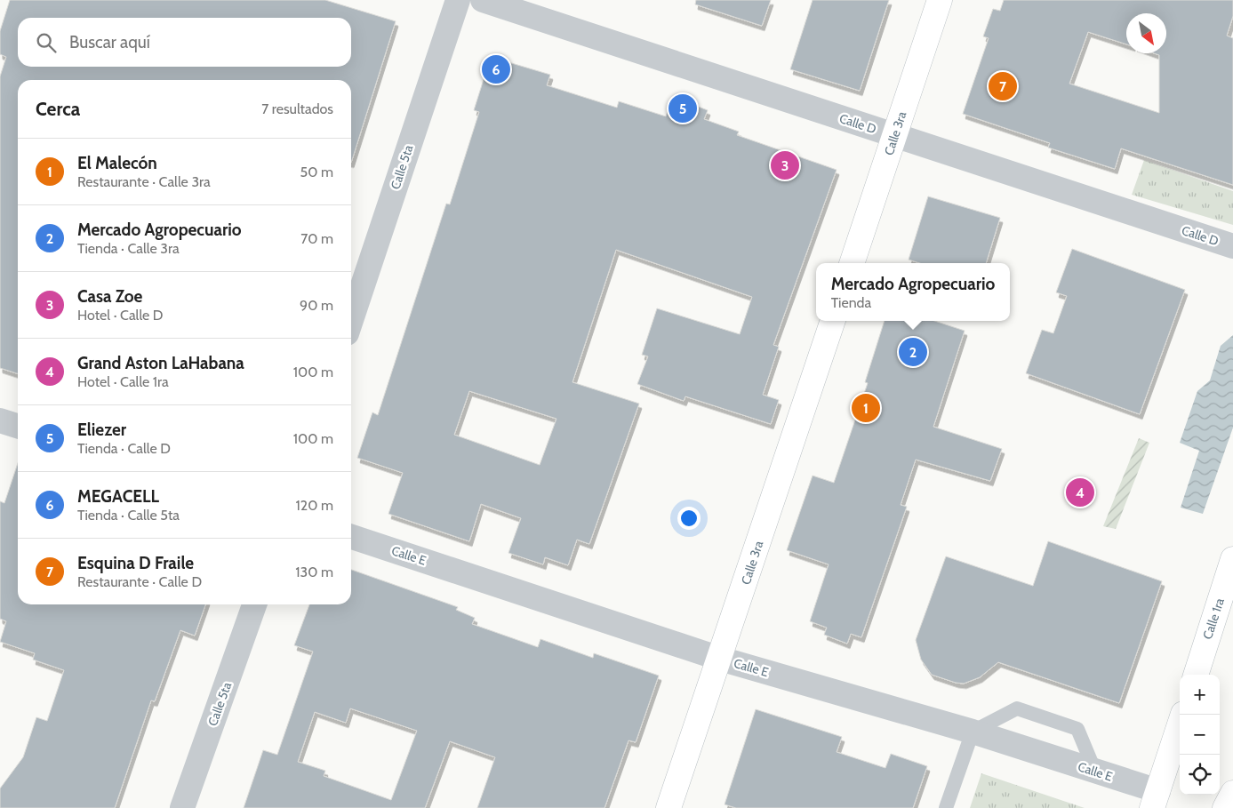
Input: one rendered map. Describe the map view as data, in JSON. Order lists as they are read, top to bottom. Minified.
{"streets":{"main road":["Calle 3ra","Calle 1ra"],"street":["Calle D","Calle 5ta","Calle E"]},"crossings":[["Calle D","Calle 3ra"],["Calle 3ra","Calle E"]],"north":"bottom right","page":{"search":"Buscar aquí","pins":["6","7","5","3","2","1","4"],"heading":["Cerca","7 resultados"],"list":[{"mark":"1","name":"El Malecón","note":"Restaurante · Calle 3ra","value":"50 m"},{"mark":"2","name":"Mercado Agropecuario","note":"Tienda · Calle 3ra","value":"70 m"},{"mark":"3","name":"Casa Zoe","note":"Hotel · Calle D","value":"90 m"},{"mark":"4","name":"Grand Aston LaHabana","note":"Hotel · Calle 1ra","value":"100 m"},{"mark":"5","name":"Eliezer","note":"Tienda · Calle D","value":"100 m"},{"mark":"6","name":"MEGACELL","note":"Tienda · Calle 5ta","value":"120 m"},{"mark":"7","name":"Esquina D Fraile","note":"Restaurante · Calle D","value":"130 m"}],"popup":["Mercado Agropecuario","Tienda"],"map_buttons":["+","−"]}}
